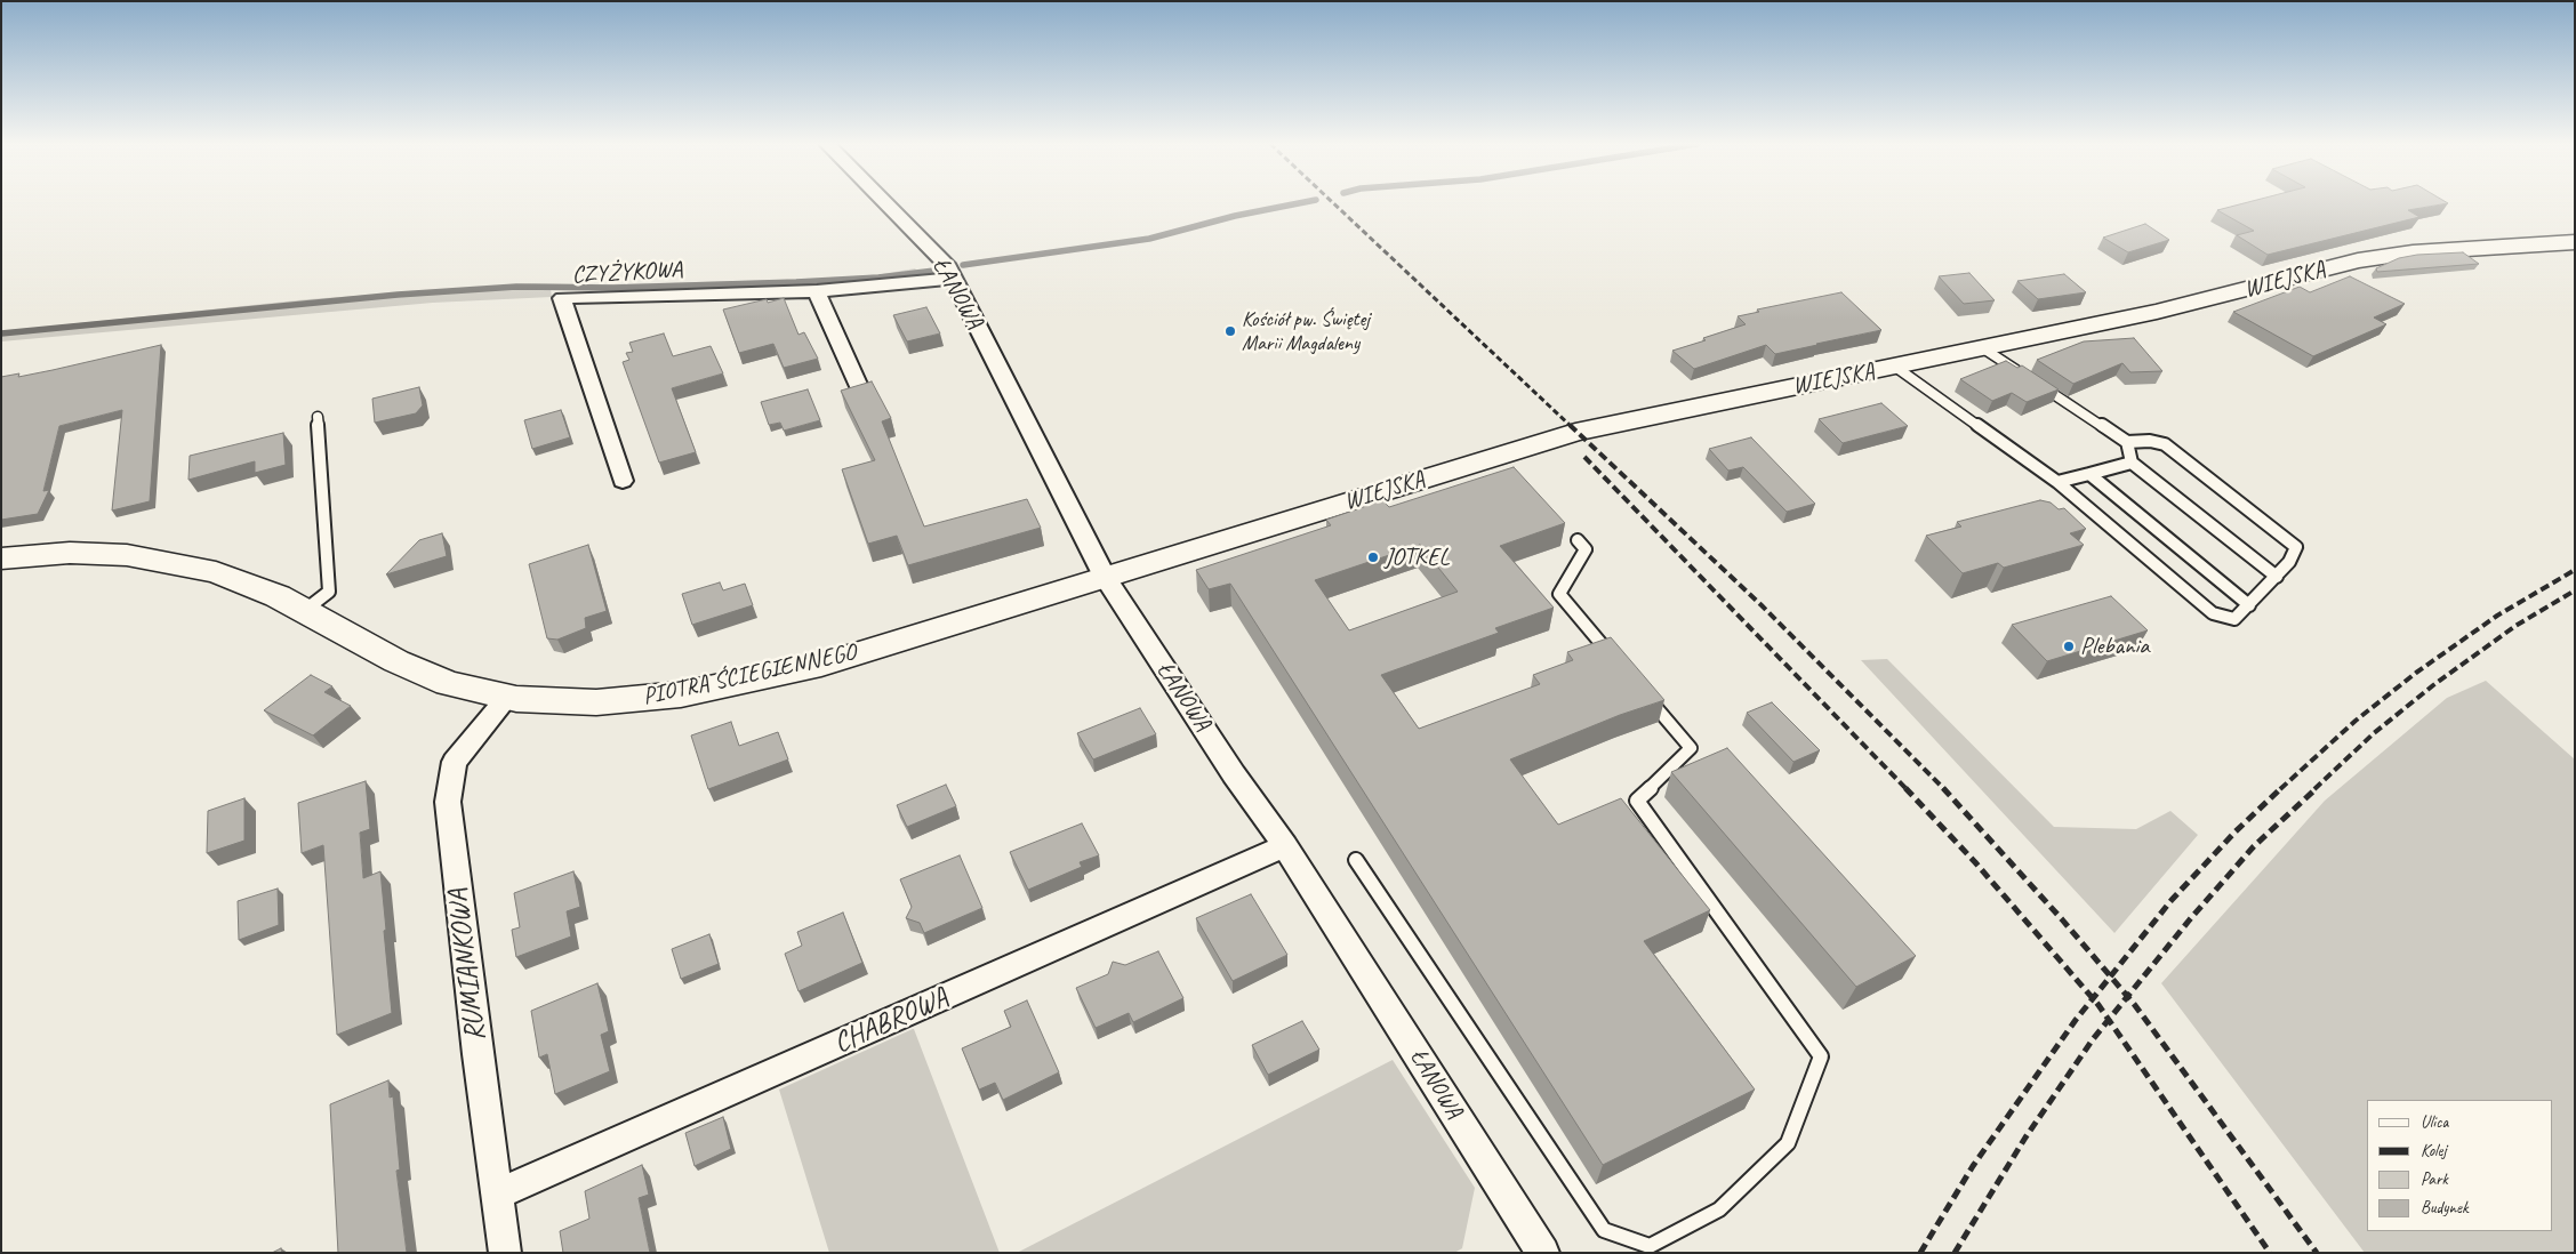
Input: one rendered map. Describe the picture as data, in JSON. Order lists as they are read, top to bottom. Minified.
{"streets":{"street":["CZYŻYKOWA","WIEJSKA","ŁANOWA","PIOTRA ŚCIEGIENNEGO","RUMIANKOWA","CHABROWA"]},"crossings":[["CZYŻYKOWA","ŁANOWA"],["WIEJSKA","ŁANOWA"],["WIEJSKA","PIOTRA ŚCIEGIENNEGO"],["ŁANOWA","PIOTRA ŚCIEGIENNEGO"],["ŁANOWA","CHABROWA"],["PIOTRA ŚCIEGIENNEGO","RUMIANKOWA"],["RUMIANKOWA","CHABROWA"]],"places":["Kościół pw. Świętej Marii Magdaleny","JOTKEL","Plebania"],"legend":["Ulica","Kolej","Park","Budynek"]}
